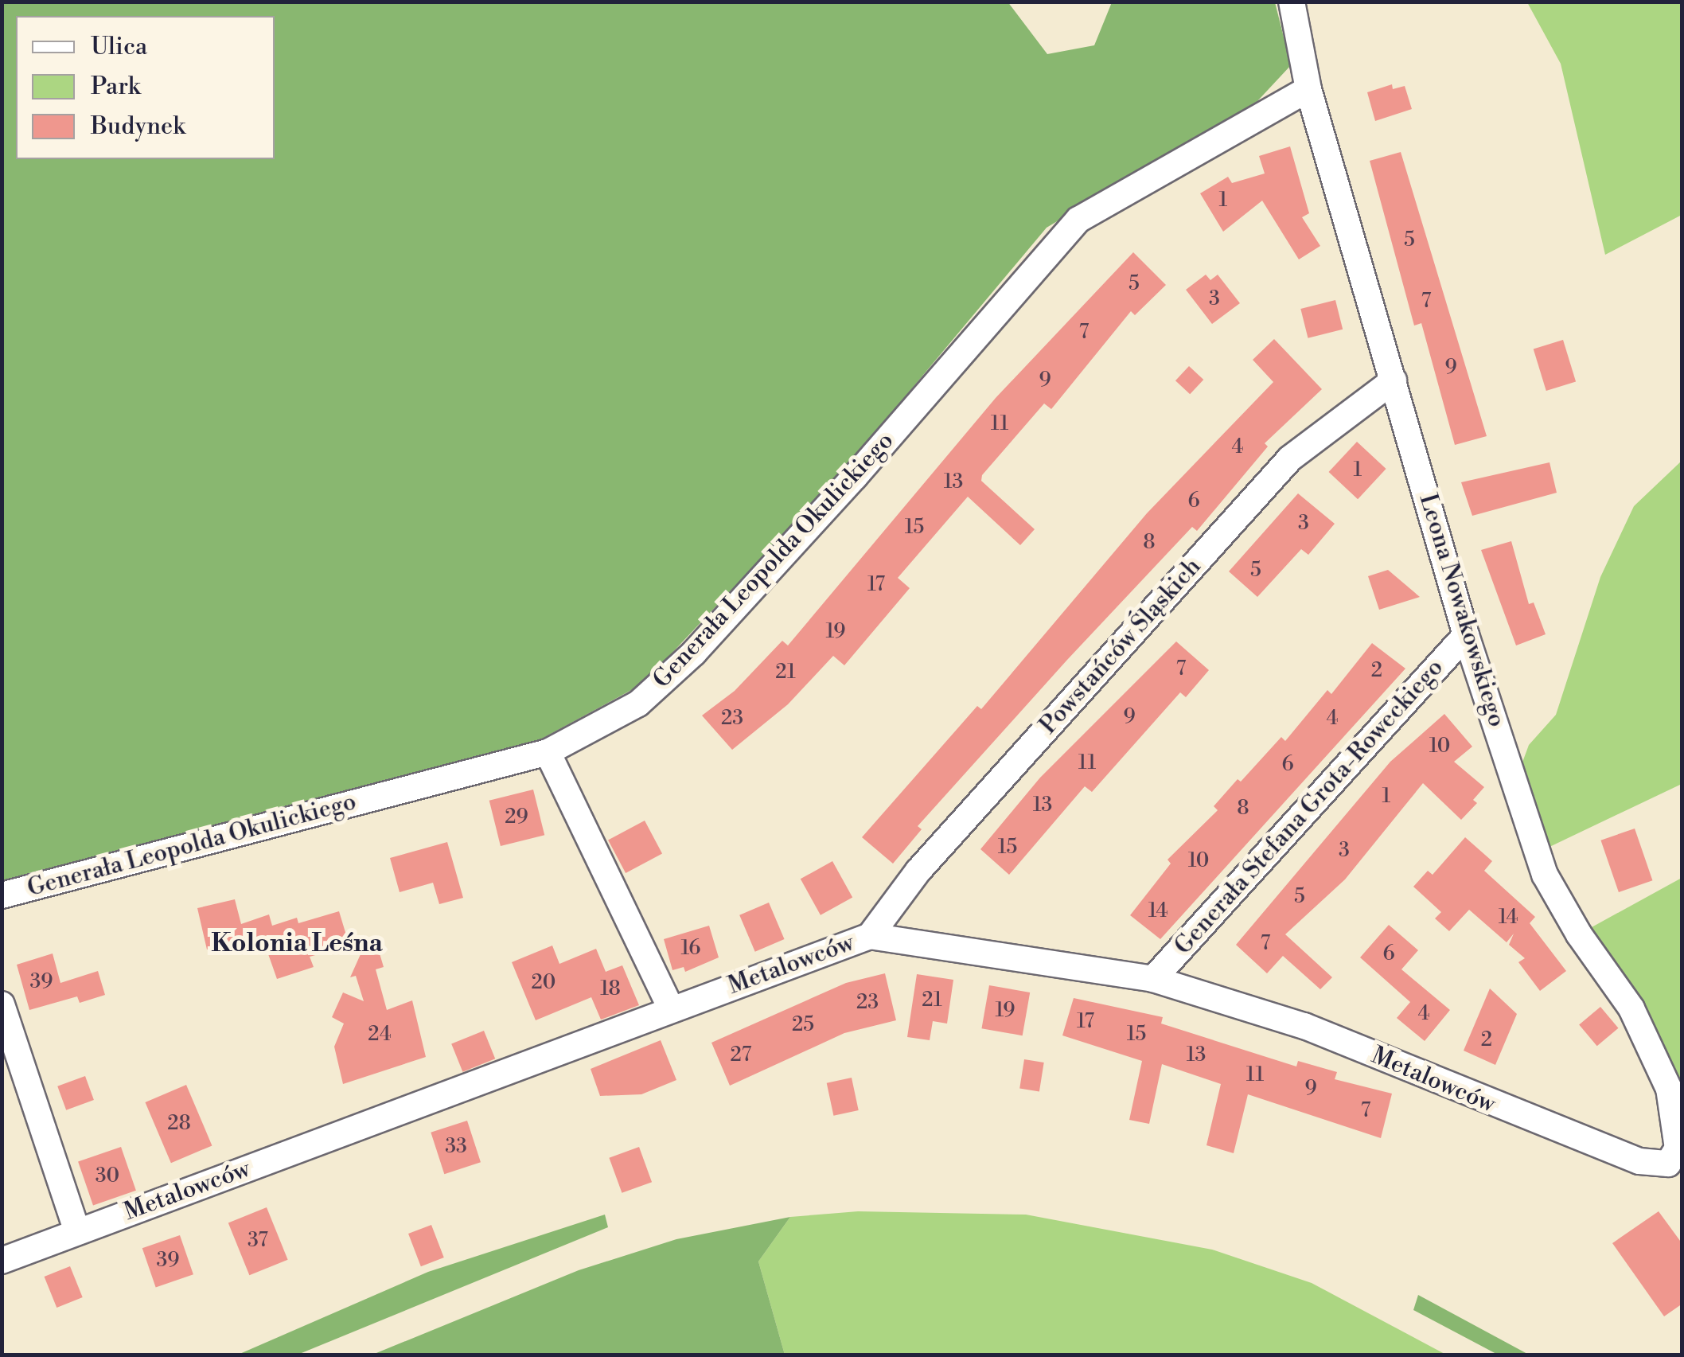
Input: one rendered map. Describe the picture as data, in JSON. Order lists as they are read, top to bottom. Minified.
{"streets":{"street":["Generała Leopolda Okulickiego","Leona Nowakowskiego","Powstańców Śląskich","Generała Stefana Grota-Roweckiego","Metalowców"]},"crossings":[["Generała Leopolda Okulickiego","Leona Nowakowskiego"],["Leona Nowakowskiego","Powstańców Śląskich"],["Leona Nowakowskiego","Generała Stefana Grota-Roweckiego"],["Leona Nowakowskiego","Metalowców"],["Powstańców Śląskich","Metalowców"],["Generała Stefana Grota-Roweckiego","Metalowców"]],"districts":["Kolonia Leśna"],"house_numbers":["1","5","5","3","7","7","9","9","11","4","1","13","6","3","15","8","5","17","19","7","2","21","9","23","4","10","11","6","1","13","8","29","15","3","10","5","14","14","7","16","6","39","20","18","21","23","19","4","17","25","24","15","2","27","13","11","9","7","28","33","30","37","39"],"legend":["Ulica","Park","Budynek"]}
